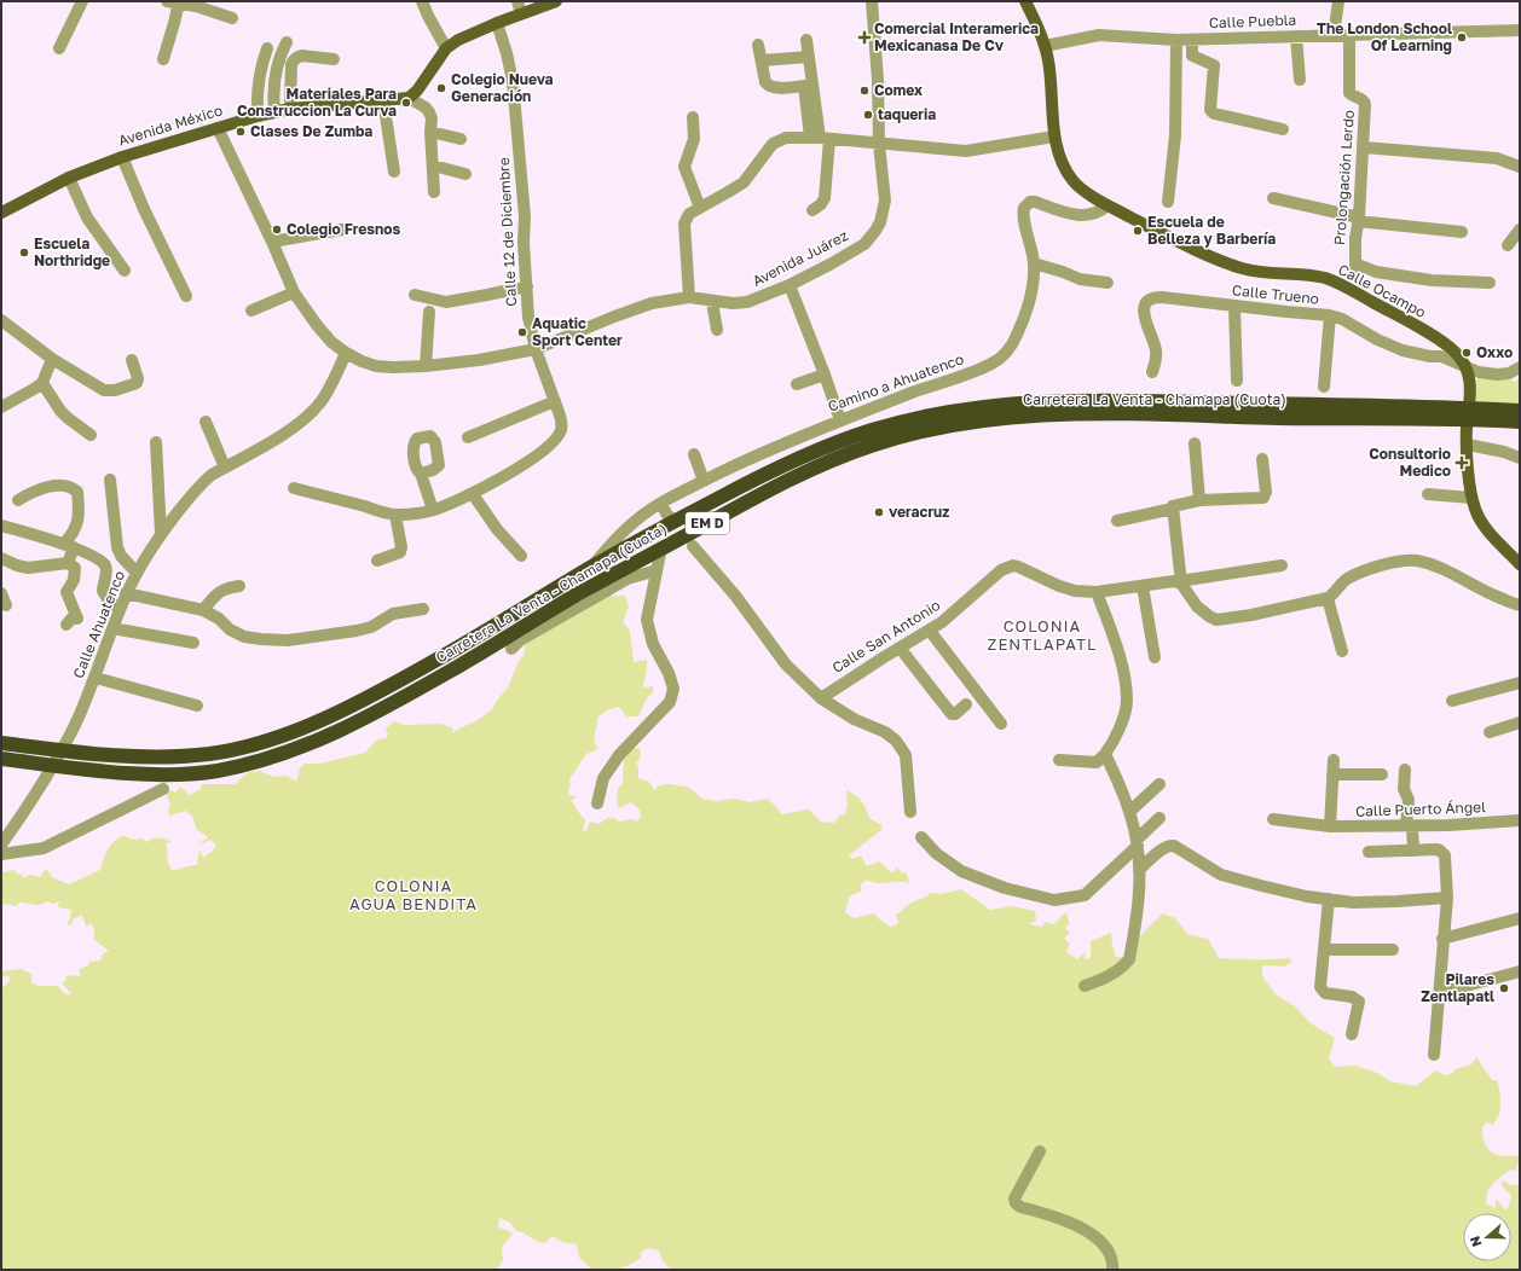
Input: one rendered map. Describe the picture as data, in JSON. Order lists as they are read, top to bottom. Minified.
{"streets":{"highway":["Carretera La Venta - Chamapa (Cuota)","EM D"],"main road":["Avenida México","Calle Ocampo"],"street":["Calle Puebla","Prolongación Lerdo","Calle 12 de Diciembre","Avenida Juárez","Calle Trueno","Camino a Ahuatenco","Calle Ahuatenco","Calle San Antonio","Calle Puerto Ángel"]},"crossings":[["Calle Puebla","Prolongación Lerdo"],["Calle Puebla","Calle Ocampo"],["Calle 12 de Diciembre","Avenida Juárez"],["Avenida Juárez","Calle Ahuatenco"],["Calle Ocampo","Calle Trueno"],["Calle Ocampo","Camino a Ahuatenco"],["Camino a Ahuatenco","Carretera La Venta - Chamapa (Cuota)"]],"districts":["COLONIA ZENTLAPATL","COLONIA AGUA BENDITA"],"places":{"health":["Comercial Interamerica Mexicanasa De Cv","Consultorio Medico"],"other":["The London School Of Learning","Colegio Nueva Generación","Comex","Materiales Para Construccion La Curva","taqueria","Clases De Zumba","Colegio Fresnos","Escuela de Belleza y Barbería","Escuela Northridge","Aquatic Sport Center","Oxxo","veracruz","Pilares Zentlapatl"]},"north":"left"}
